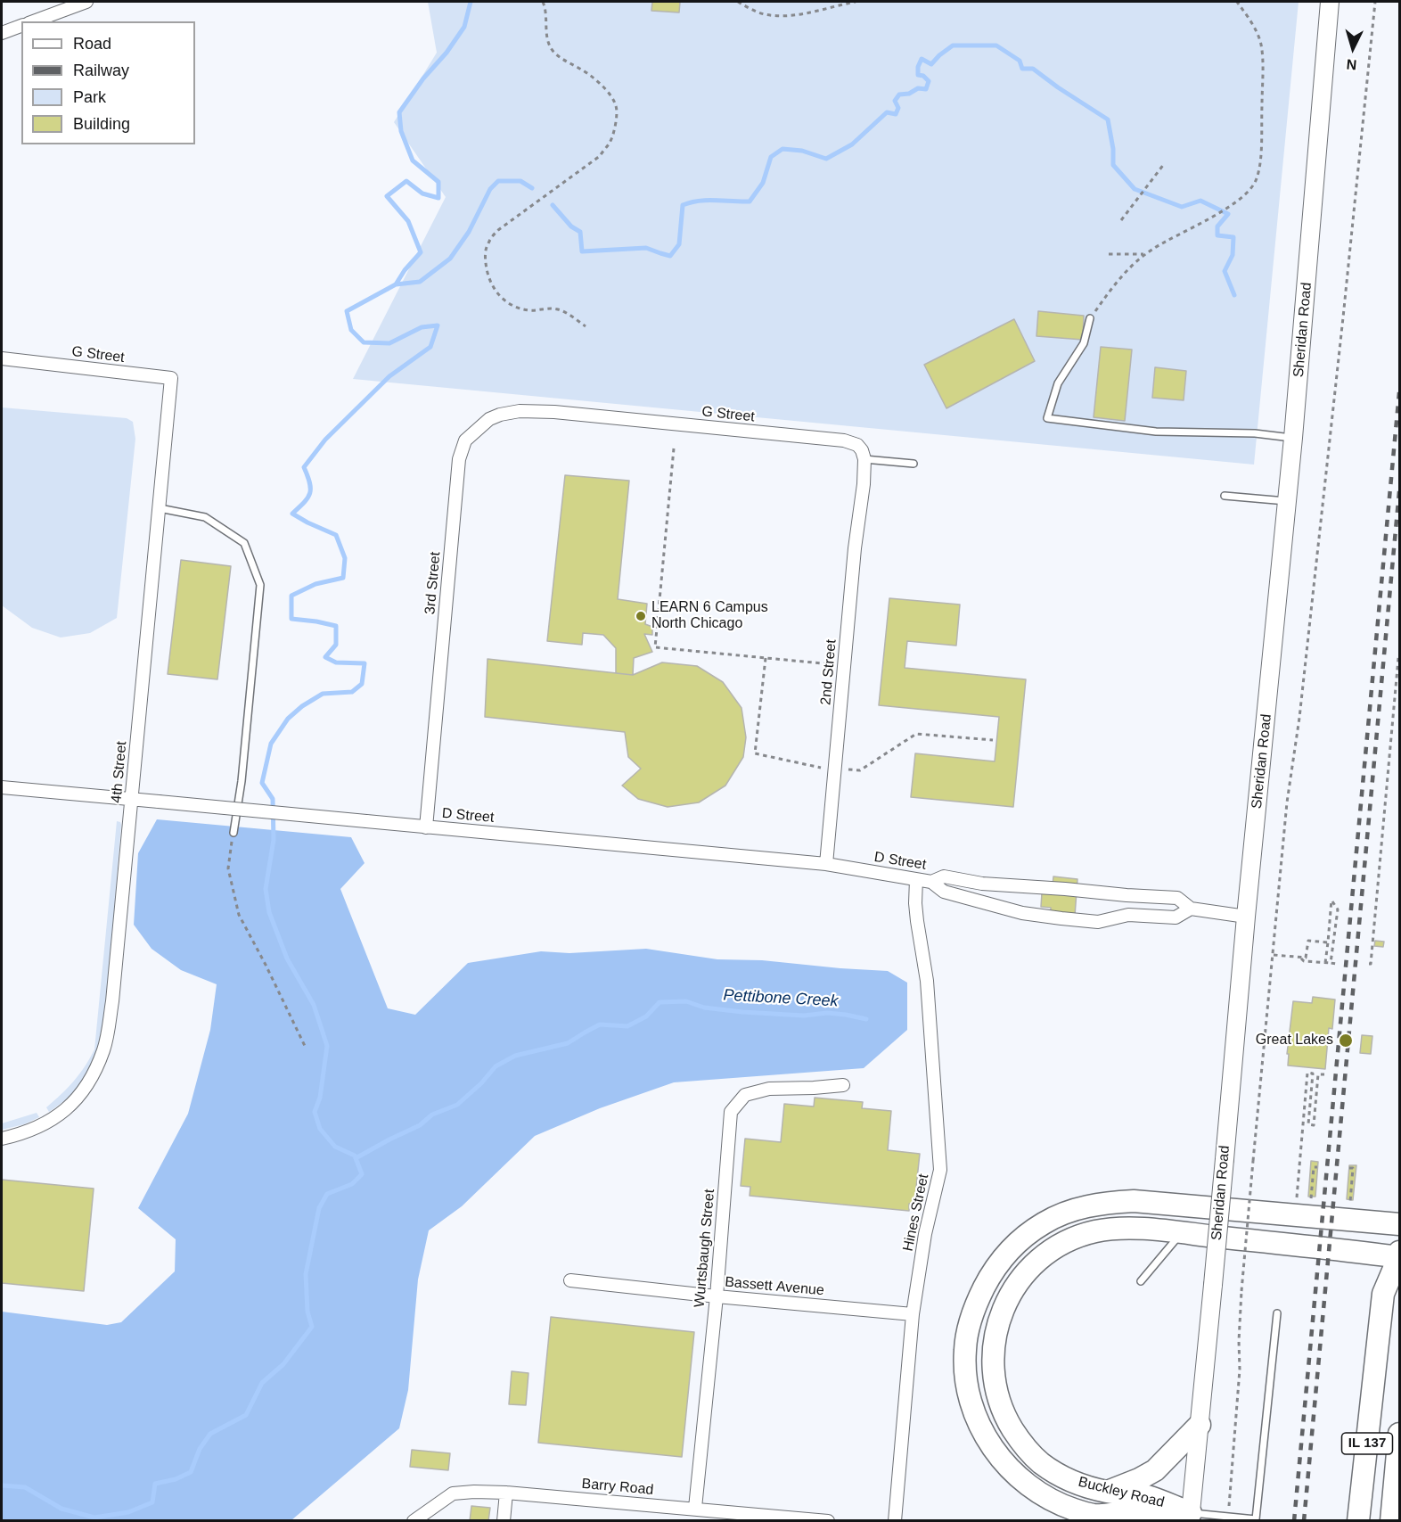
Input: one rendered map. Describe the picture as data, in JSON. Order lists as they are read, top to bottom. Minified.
{"streets":{"highway":["IL 137","Buckley Road"],"main road":["Sheridan Road"],"street":["G Street","3rd Street","2nd Street","4th Street","D Street","Hines Street","Wurtsbaugh Street","Bassett Avenue","Barry Road"]},"crossings":[["Sheridan Road","D Street"],["Sheridan Road","Buckley Road"],["G Street","3rd Street"],["G Street","2nd Street"],["G Street","4th Street"],["3rd Street","D Street"],["2nd Street","D Street"],["4th Street","D Street"],["D Street","Hines Street"],["Hines Street","Bassett Avenue"],["Wurtsbaugh Street","Bassett Avenue"],["Wurtsbaugh Street","Barry Road"],["IL 137","Buckley Road"]],"water":["Pettibone Creek"],"places":["LEARN 6 Campus North Chicago","Great Lakes"],"legend":["Road","Railway","Park","Building"],"north":"bottom"}
